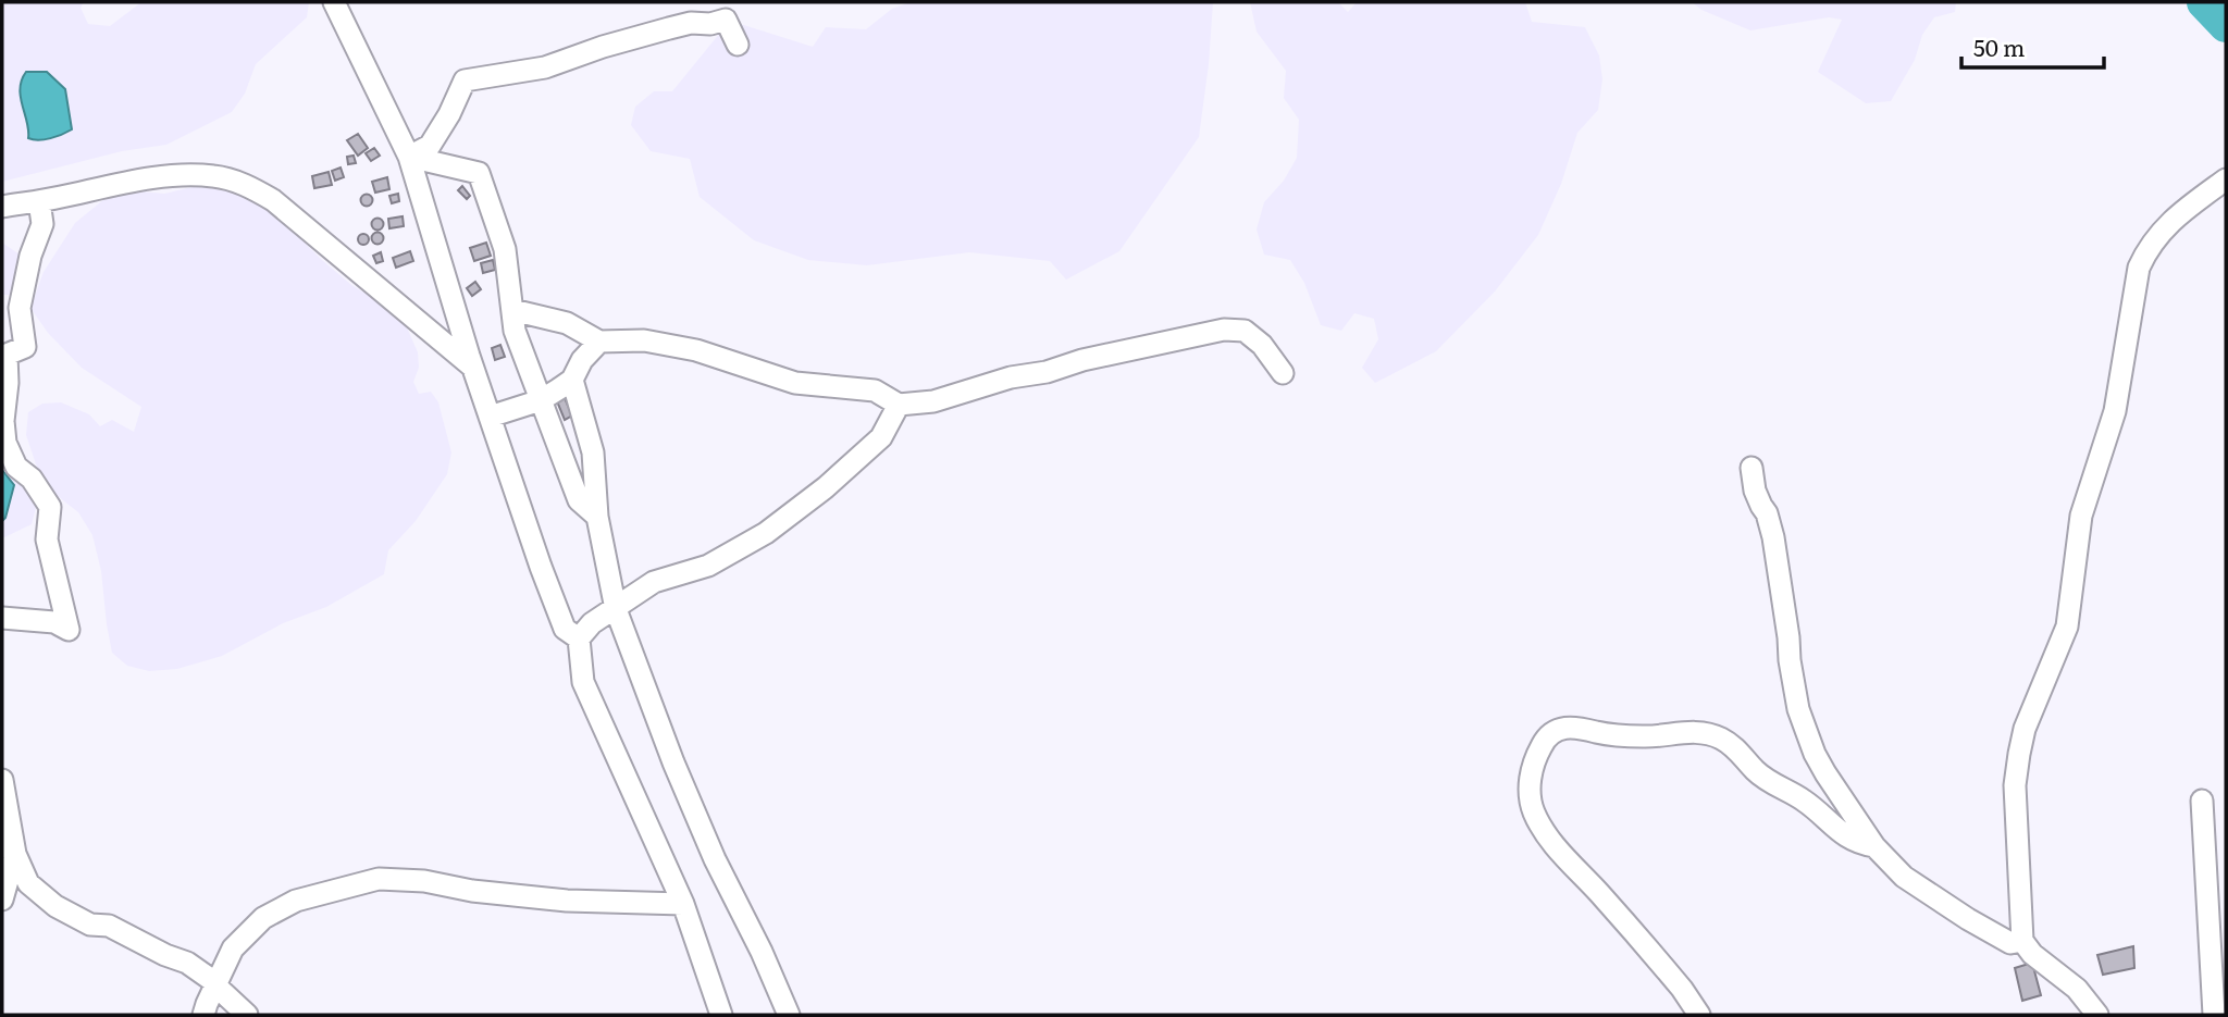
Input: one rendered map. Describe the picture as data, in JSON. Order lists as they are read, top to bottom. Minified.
{"scale_bar":"50 m"}
